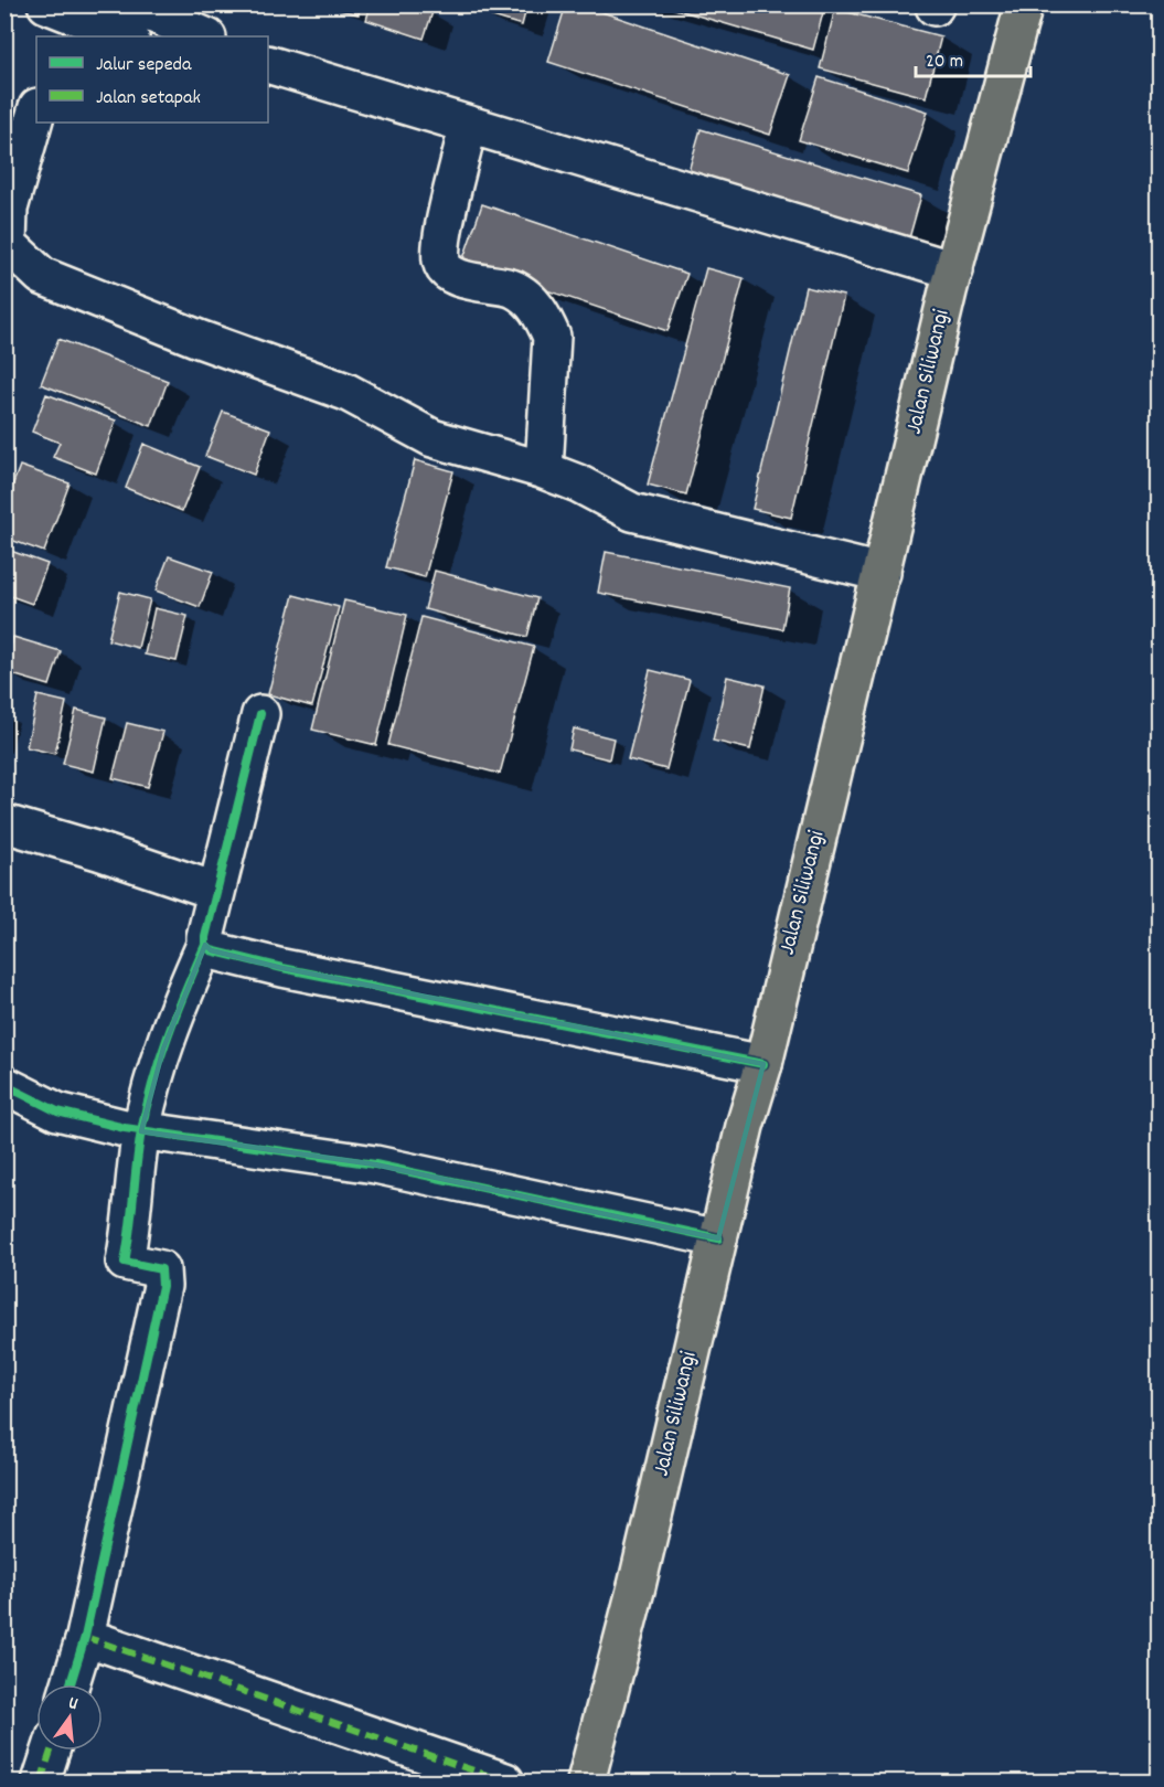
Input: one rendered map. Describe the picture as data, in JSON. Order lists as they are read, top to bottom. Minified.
{"streets":{"main road":["Jalan Siliwangi"]},"legend":["Jalur sepeda","Jalan setapak"],"scale_bar":"20 m","north":"top"}
